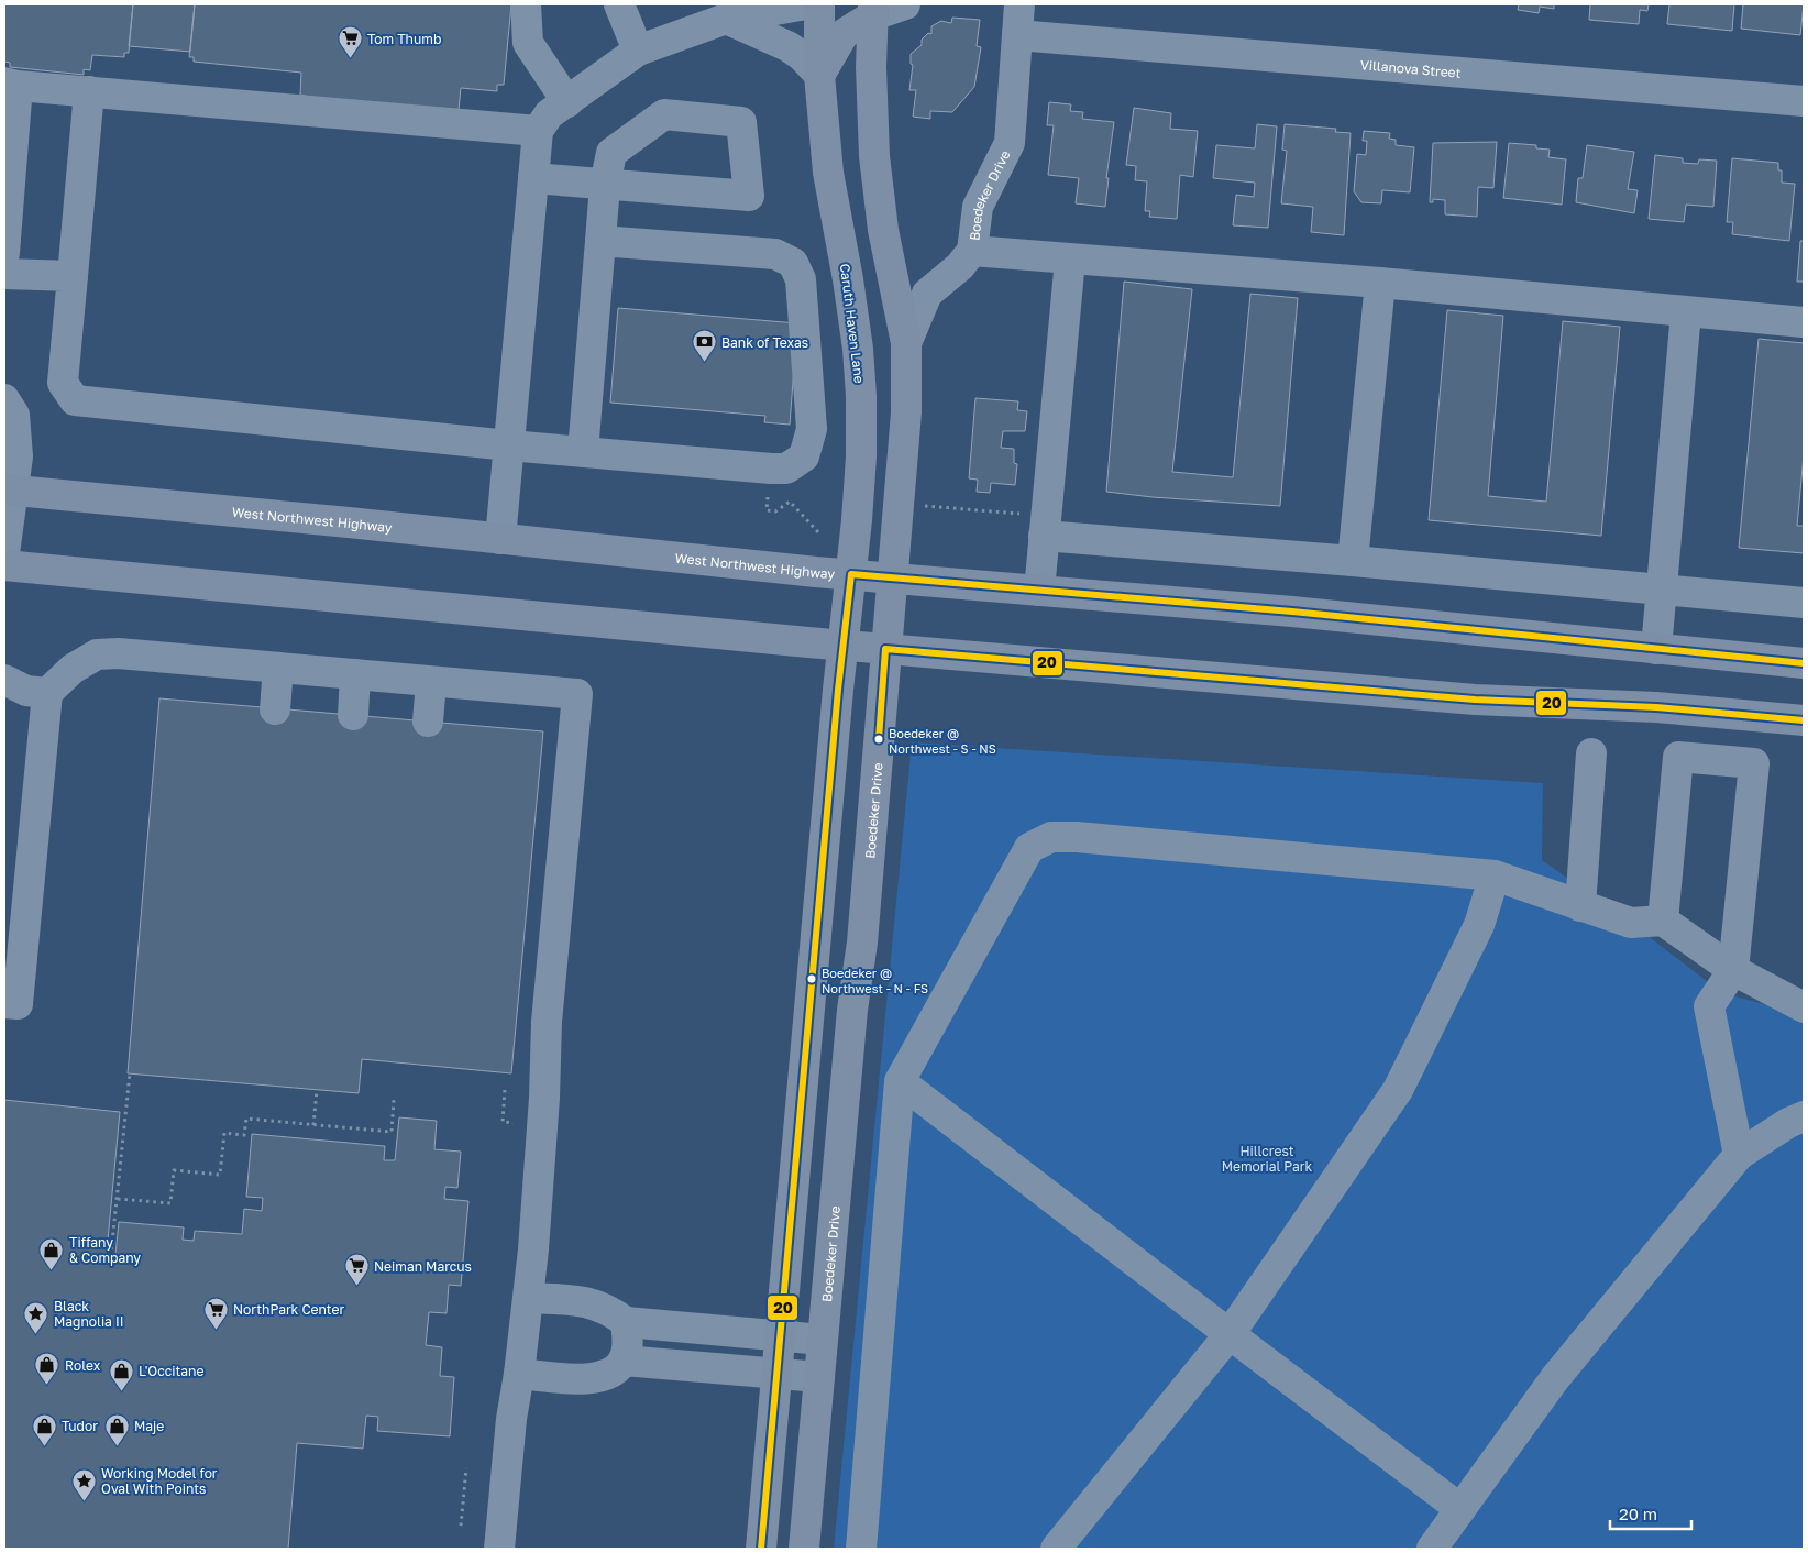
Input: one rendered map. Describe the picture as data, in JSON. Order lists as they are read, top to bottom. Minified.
{"streets":{"main road":["Boedeker Drive","Caruth Haven Lane","West Northwest Highway"],"street":["Villanova Street"]},"crossings":[["Villanova Street","Boedeker Drive"],["Boedeker Drive","West Northwest Highway"],["Caruth Haven Lane","West Northwest Highway"]],"parks":["Hillcrest Memorial Park"],"places":{"supermarket":["Tom Thumb","Neiman Marcus","NorthPark Center"],"bank":["Bank of Texas"],"other":["Boedeker @ Northwest - S - NS","Boedeker @ Northwest - N - FS"],"shop":["Tiffany & Company","Rolex","L'Occitane","Tudor","Maje"],"place":["Black Magnolia II","Working Model for Oval With Points"]},"lines":["transit line 20"],"scale_bar":"20 m"}
